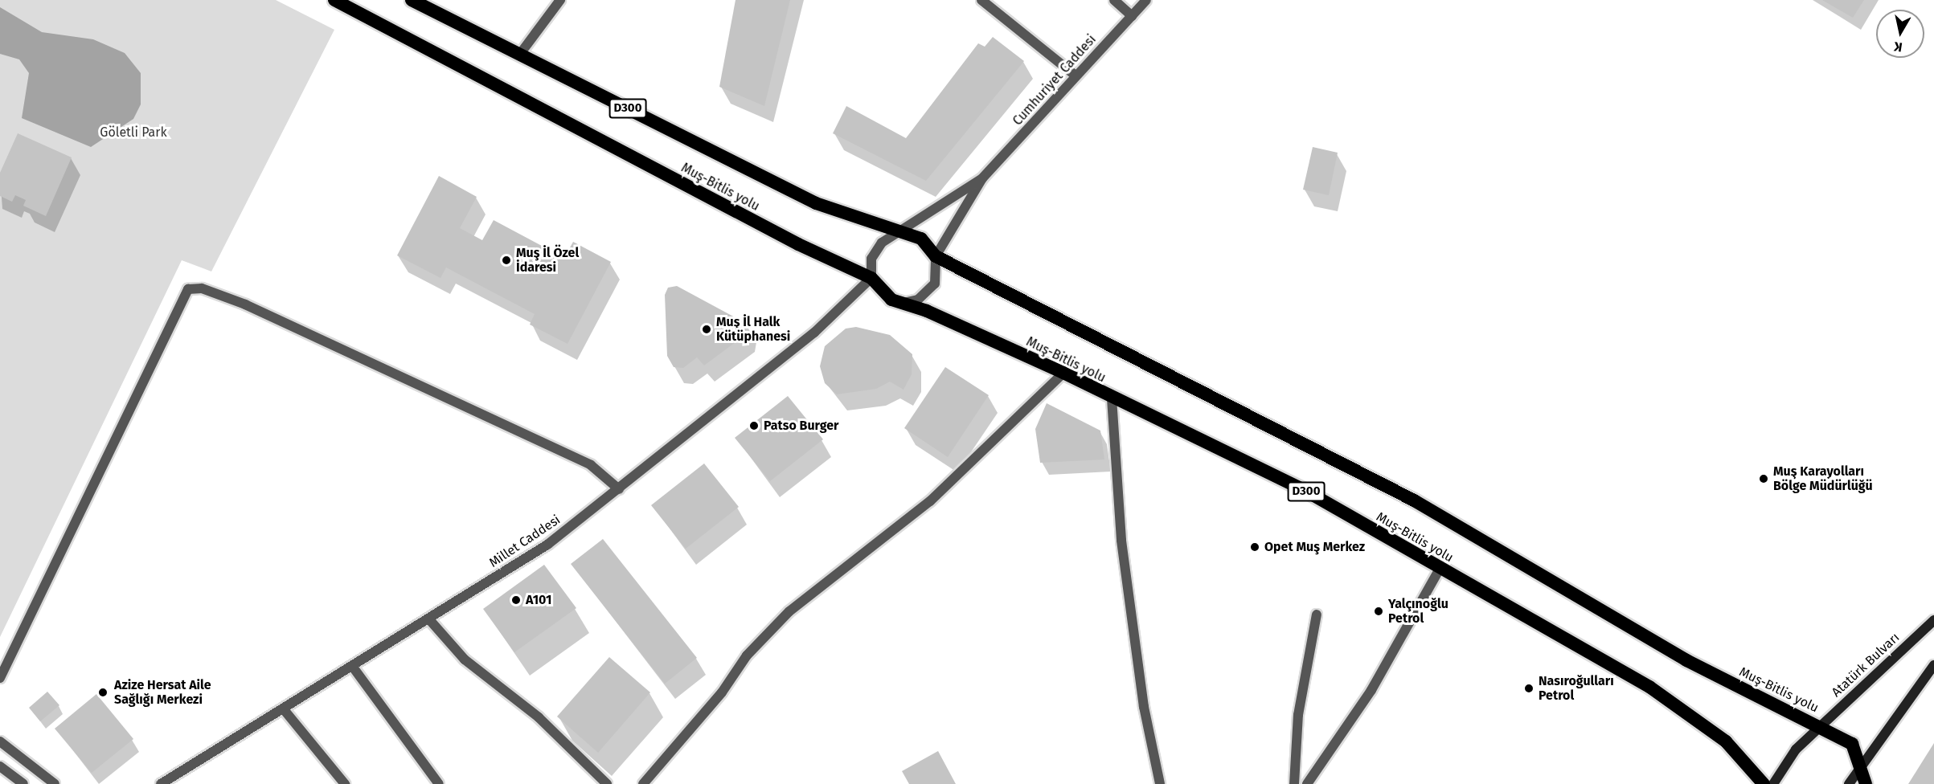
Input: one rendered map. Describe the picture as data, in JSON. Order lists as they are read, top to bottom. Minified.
{"streets":{"highway":["D300","Muş-Bitlis yolu"],"main road":["Atatürk Bulvarı"],"street":["Cumhuriyet Caddesi","Millet Caddesi"]},"crossings":[["Cumhuriyet Caddesi","Muş-Bitlis yolu"],["Cumhuriyet Caddesi","Millet Caddesi"],["D300","Muş-Bitlis yolu"],["Muş-Bitlis yolu","Millet Caddesi"],["Muş-Bitlis yolu","Atatürk Bulvarı"]],"parks":["Göletli Park"],"places":["Muş İl Özel İdaresi","Muş İl Halk Kütüphanesi","Patso Burger","Muş Karayolları Bölge Müdürlüğü","Opet Muş Merkez","A101","Yalçınoğlu Petrol","Nasıroğulları Petrol","Azize Hersat Aile Sağlığı Merkezi"],"north":"bottom"}
